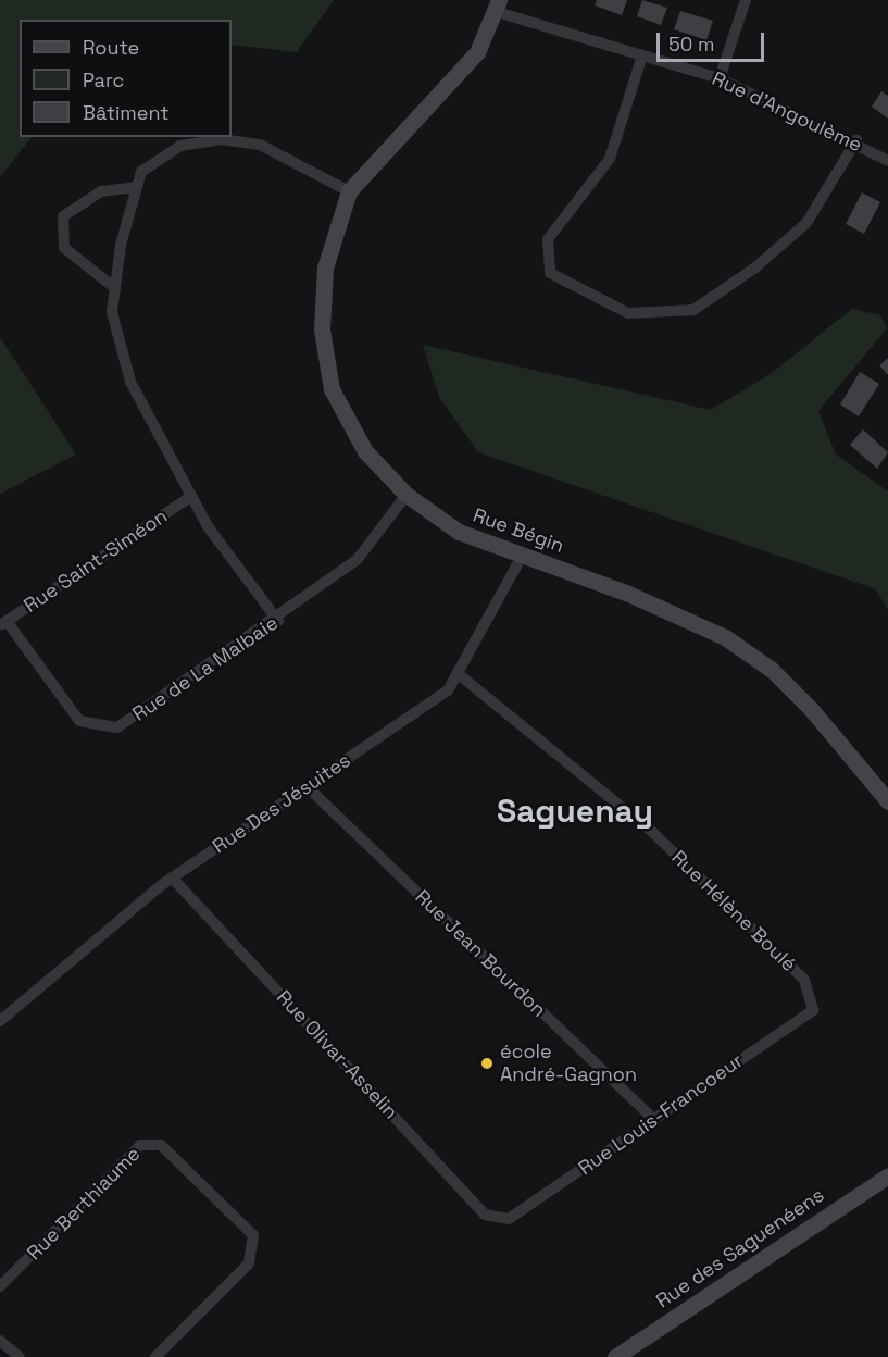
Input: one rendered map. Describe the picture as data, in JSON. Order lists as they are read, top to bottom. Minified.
{"streets":{"street":["Rue d'Angoulème","Rue Bégin","Rue Saint-Siméon","Rue de La Malbaie","Rue Des Jésuites","Rue Hélène Boulé","Rue Jean Bourdon","Rue Olivar-Asselin","Rue Louis-Francoeur","Rue Berthiaume","Rue des Saguenéens"]},"crossings":[["Rue d'Angoulème","Rue Bégin"],["Rue Bégin","Rue de La Malbaie"],["Rue Bégin","Rue Des Jésuites"],["Rue Saint-Siméon","Rue de La Malbaie"],["Rue Des Jésuites","Rue Hélène Boulé"],["Rue Des Jésuites","Rue Jean Bourdon"],["Rue Des Jésuites","Rue Olivar-Asselin"],["Rue Hélène Boulé","Rue Louis-Francoeur"],["Rue Jean Bourdon","Rue Louis-Francoeur"],["Rue Olivar-Asselin","Rue Louis-Francoeur"]],"districts":["Saguenay"],"places":["école André-Gagnon"],"legend":["Route","Parc","Bâtiment"],"scale_bar":"50 m"}
